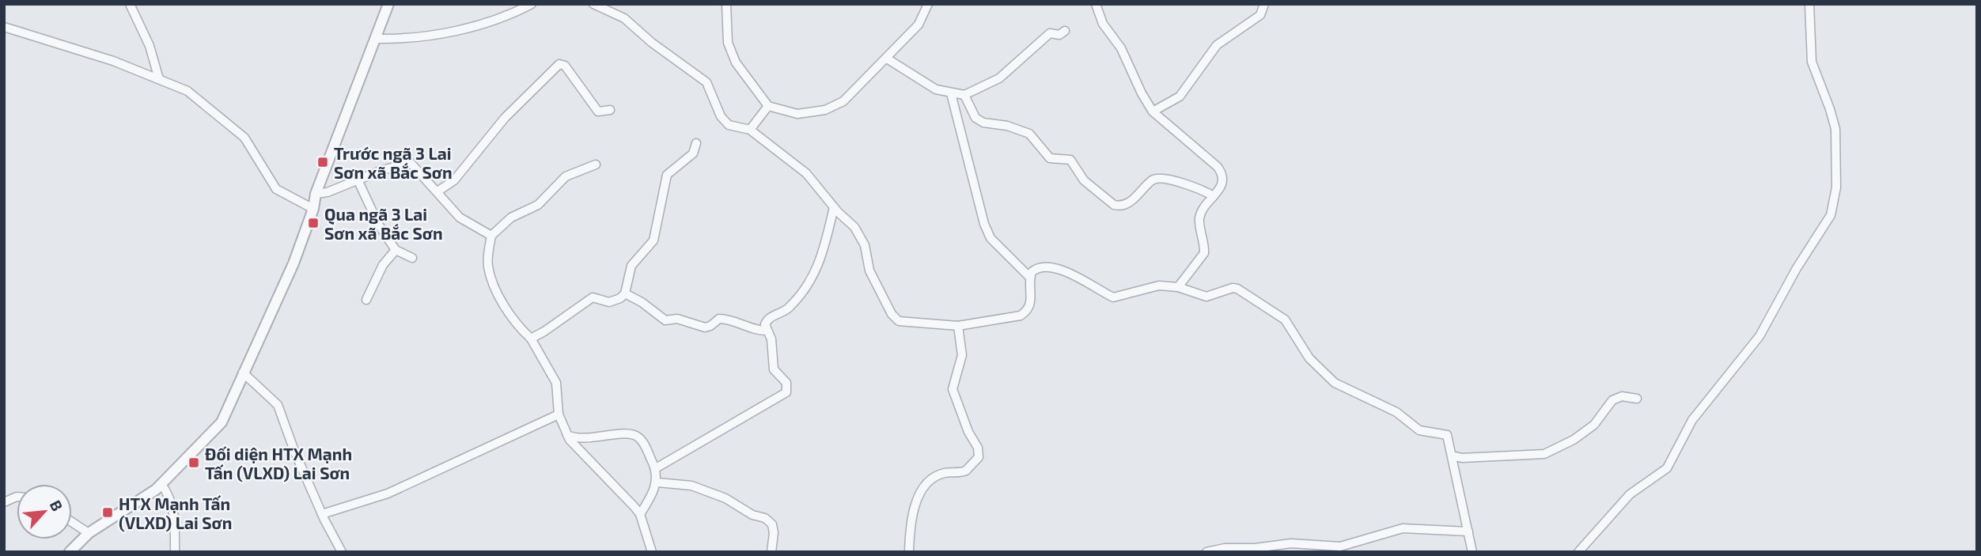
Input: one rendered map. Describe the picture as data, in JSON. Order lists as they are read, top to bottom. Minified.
{"places":{"transit":["Trước ngã 3 Lai Sơn xã Bắc Sơn","Qua ngã 3 Lai Sơn xã Bắc Sơn","Đối diện HTX Mạnh Tấn (VLXD) Lai Sơn","HTX Mạnh Tấn (VLXD) Lai Sơn"]},"north":"top right"}
